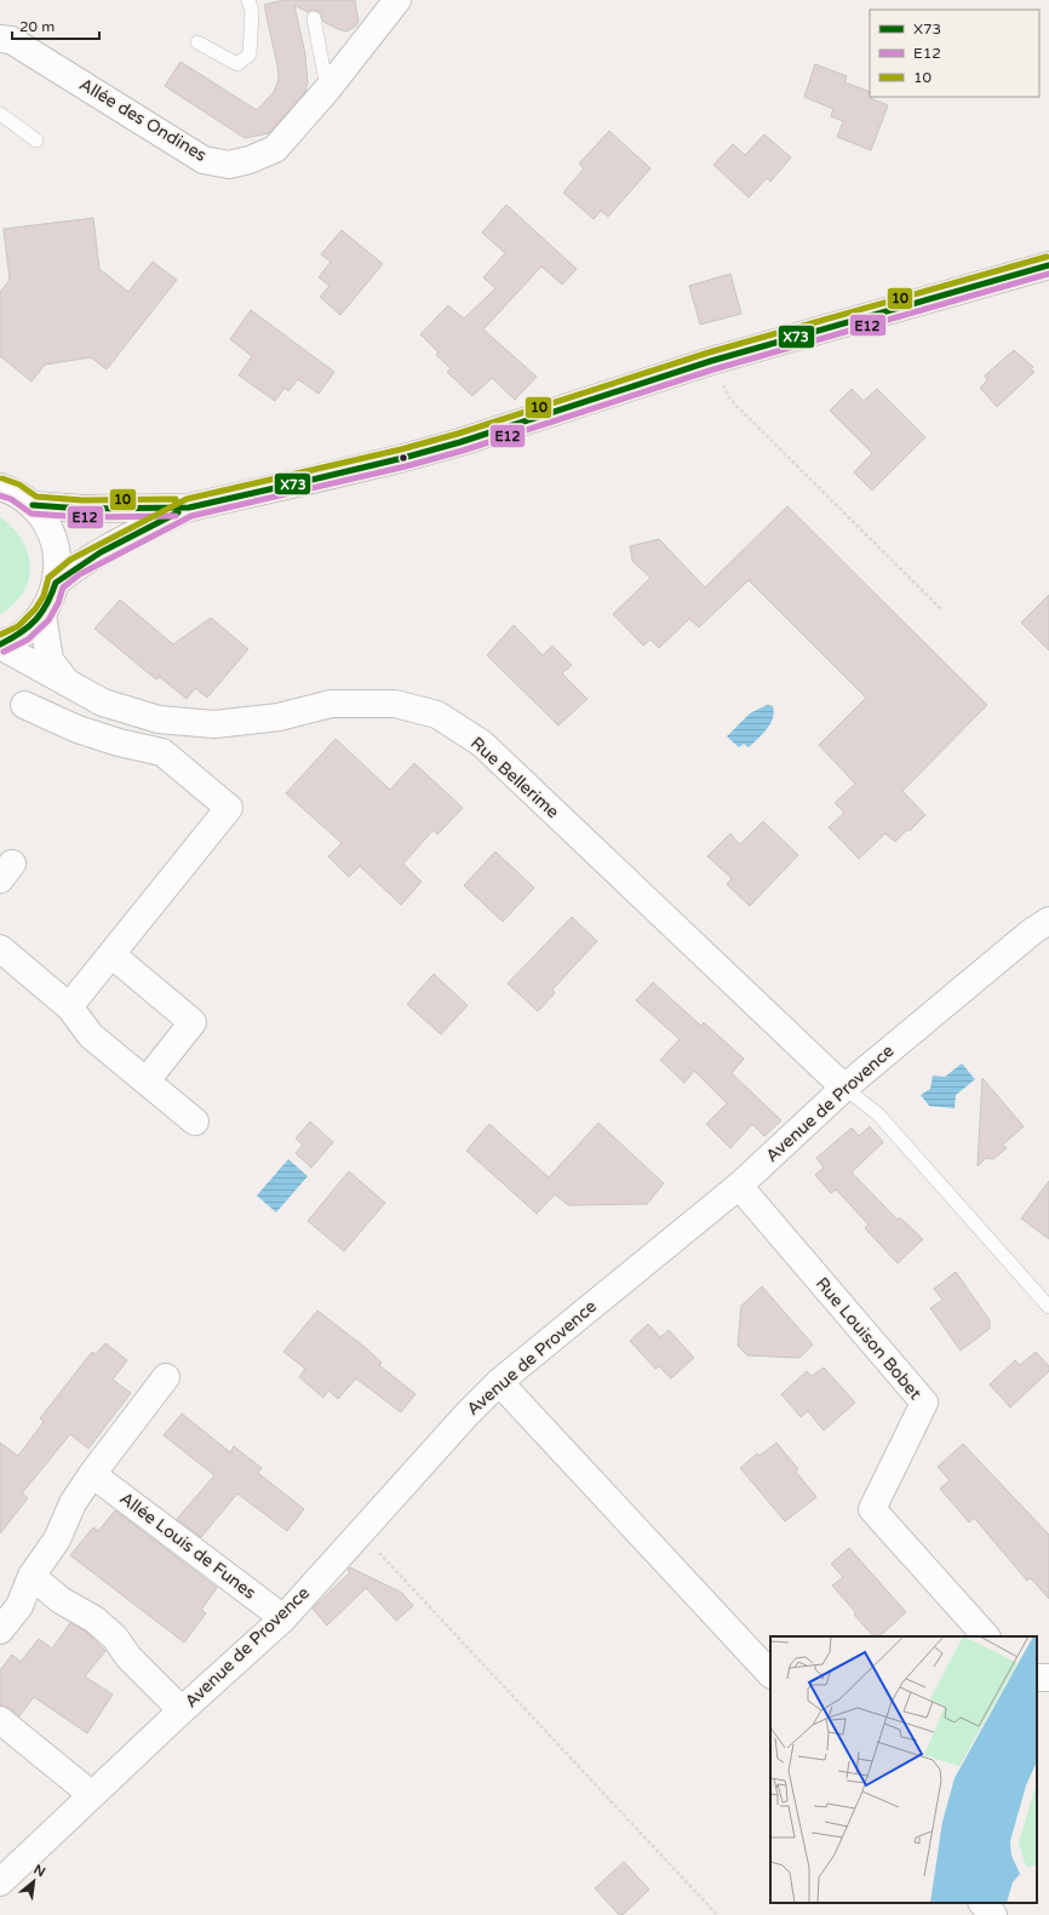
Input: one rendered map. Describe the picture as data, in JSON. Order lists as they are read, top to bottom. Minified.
{"streets":{"street":["Allée des Ondines","Rue Bellerime","Avenue de Provence","Rue Louison Bobet","Allée Louis de Funes"]},"crossings":[["Rue Bellerime","Avenue de Provence"],["Avenue de Provence","Rue Louison Bobet"],["Avenue de Provence","Allée Louis de Funes"]],"lines":["transit line 10","transit line X73","transit line E12"],"legend":["X73","E12","10"],"scale_bar":"20 m","north":"top right"}
